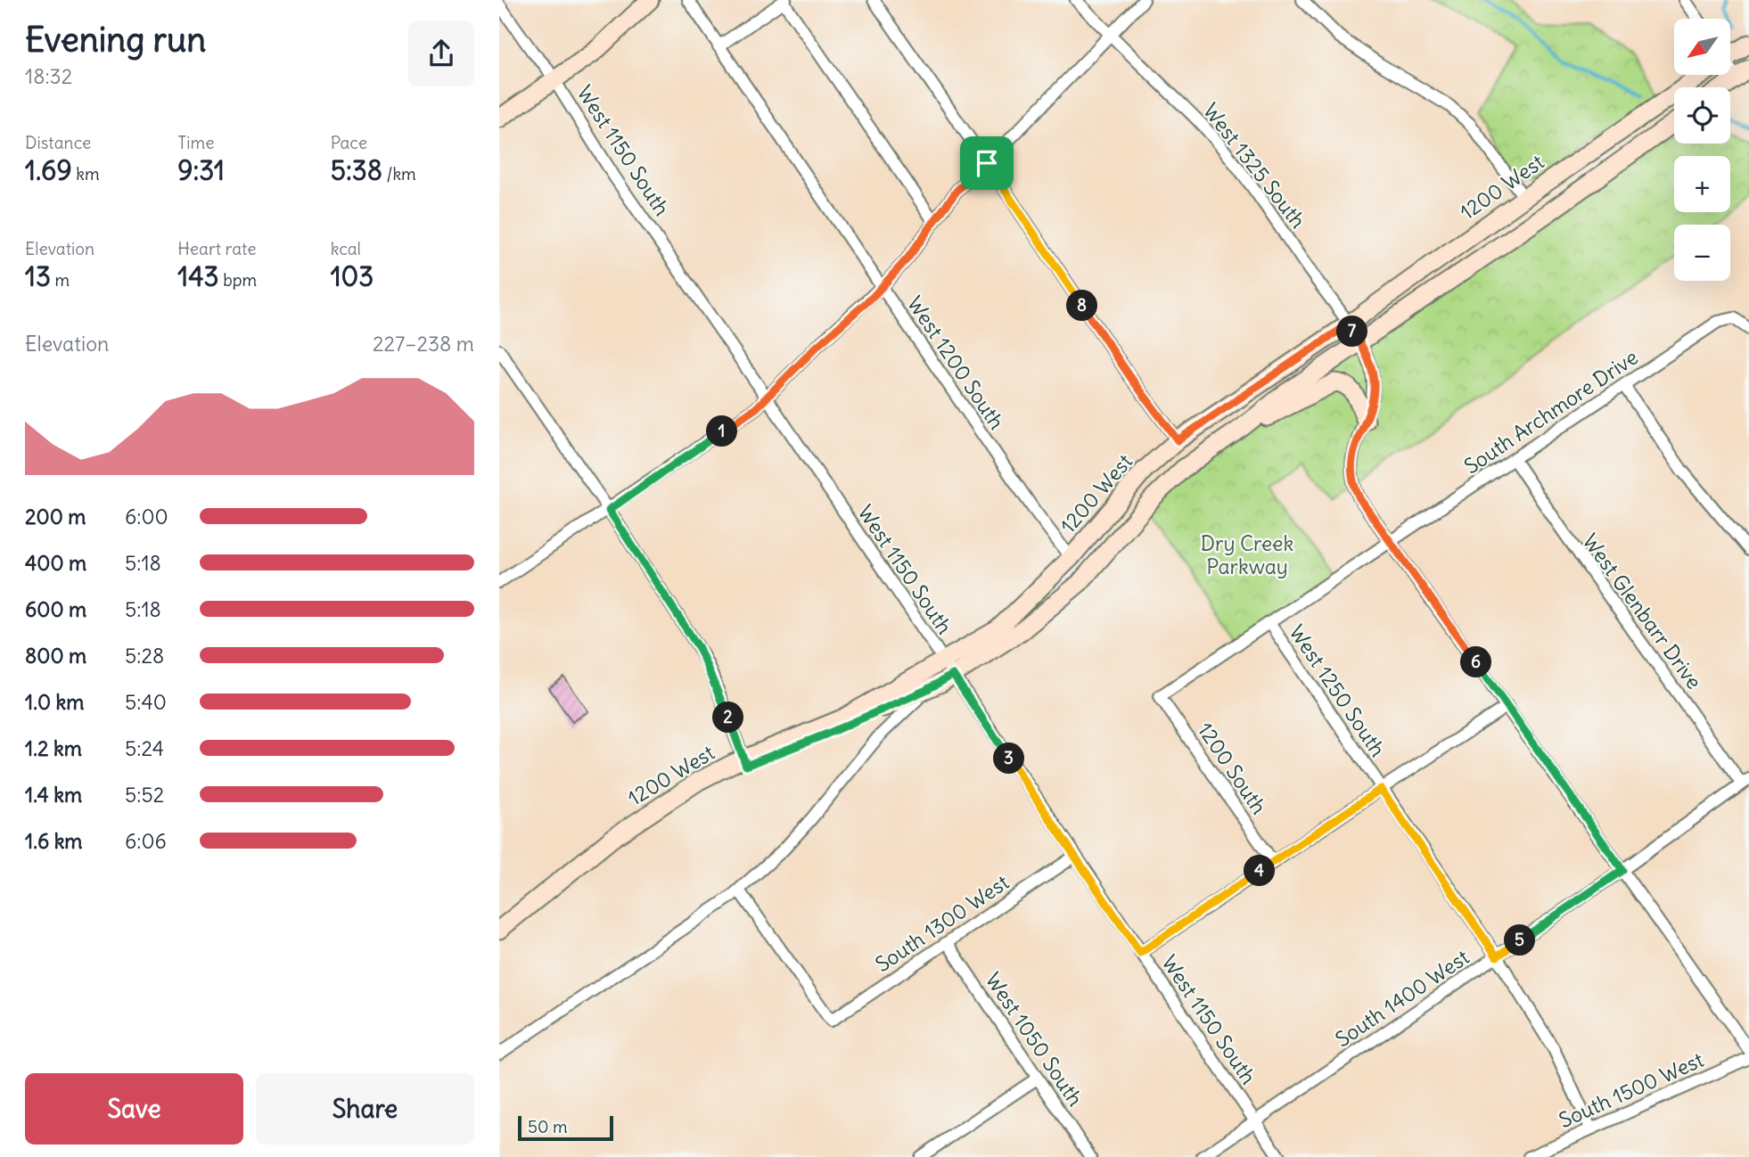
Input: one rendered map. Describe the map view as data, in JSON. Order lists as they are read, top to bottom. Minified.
{"streets":{"street":["West 1150 South","West 1325 South","1200 West","West 1200 South","South Archmore Drive","West Glenbarr Drive","West 1250 South","1200 South","South 1300 West","South 1400 West","West 1050 South","South 1500 West"]},"crossings":[["West 1150 South","1200 West"],["West 1150 South","South 1300 West"],["West 1150 South","South 1400 West"],["West 1325 South","1200 West"],["West 1325 South","South Archmore Drive"],["West 1325 South","South 1400 West"],["1200 West","West 1200 South"],["South Archmore Drive","West Glenbarr Drive"],["South Archmore Drive","West 1250 South"],["South Archmore Drive","1200 South"],["West Glenbarr Drive","South 1400 West"],["West 1250 South","South 1400 West"],["West 1250 South","South 1500 West"],["South 1300 West","West 1050 South"]],"parks":["Dry Creek Parkway"],"scale_bar":"50 m","north":"bottom left","page":{"heading":["Evening run","18:32"],"map_buttons":["+","−"],"stats":[["Distance","1.69 km"],["Time","9:31"],["Pace","5:38 /km"],["Elevation","13 m"],["Heart rate","143 bpm"],["kcal","103"]],"pins":["8","7","1","6","2","3","4","5"],"chart":["Elevation","227–238 m"],"list":[{"name":"200 m","note":"6:00"},{"name":"400 m","note":"5:18"},{"name":"600 m","note":"5:18"},{"name":"800 m","note":"5:28"},{"name":"1.0 km","note":"5:40"},{"name":"1.2 km","note":"5:24"},{"name":"1.4 km","note":"5:52"},{"name":"1.6 km","note":"6:06"}],"buttons":["Save","Share"],"scale":"50 m"}}
